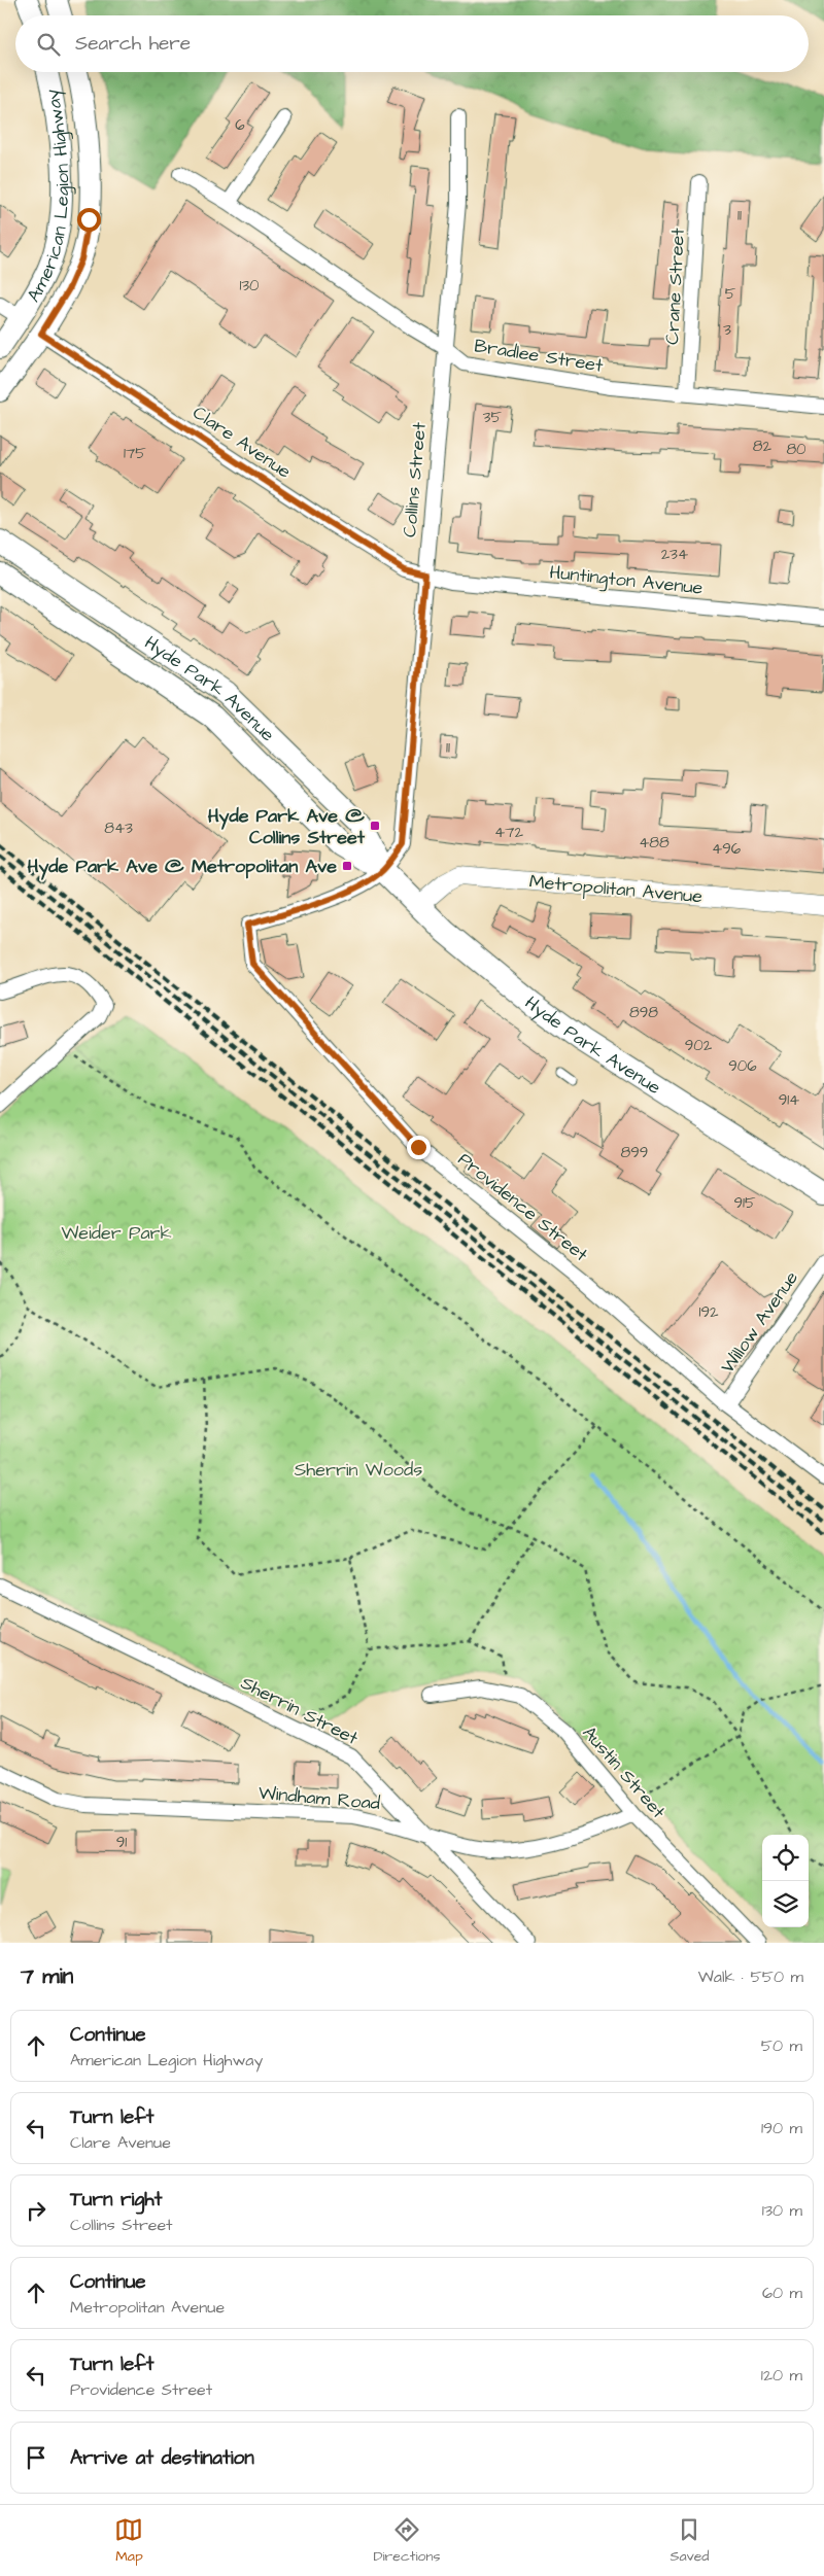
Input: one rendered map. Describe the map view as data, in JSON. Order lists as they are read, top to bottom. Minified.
{"streets":{"main road":["American Legion Highway","Hyde Park Avenue"],"street":["Crane Street","Bradlee Street","Clare Avenue","Collins Street","Huntington Avenue","Metropolitan Avenue","Providence Street","Willow Avenue","Sherrin Street","Austin Street","Windham Road"]},"crossings":[["American Legion Highway","Clare Avenue"],["Crane Street","Bradlee Street"],["Bradlee Street","Collins Street"],["Clare Avenue","Collins Street"],["Clare Avenue","Huntington Avenue"],["Collins Street","Huntington Avenue"],["Collins Street","Hyde Park Avenue"],["Collins Street","Providence Street"],["Hyde Park Avenue","Metropolitan Avenue"],["Hyde Park Avenue","Providence Street"],["Providence Street","Willow Avenue"],["Sherrin Street","Windham Road"],["Austin Street","Windham Road"]],"parks":["Weider Park","Sherrin Woods"],"places":{"transit":["Hyde Park Ave @ Collins Street","Hyde Park Ave @ Metropolitan Ave"]},"house_numbers":["6","11","130","5","3","35","82","80","175","234","11","843","472","488","496","898","902","906","914","899","915","192","91"],"page":{"search":"Search here","heading":["7 min","Walk · 550 m"],"list":[["Continue","American Legion Highway","50 m"],["Turn left","Clare Avenue","190 m"],["Turn right","Collins Street","130 m"],["Continue","Metropolitan Avenue","60 m"],["Turn left","Providence Street","120 m"],"Arrive at destination"],"nav":["Map","Directions","Saved"]}}
